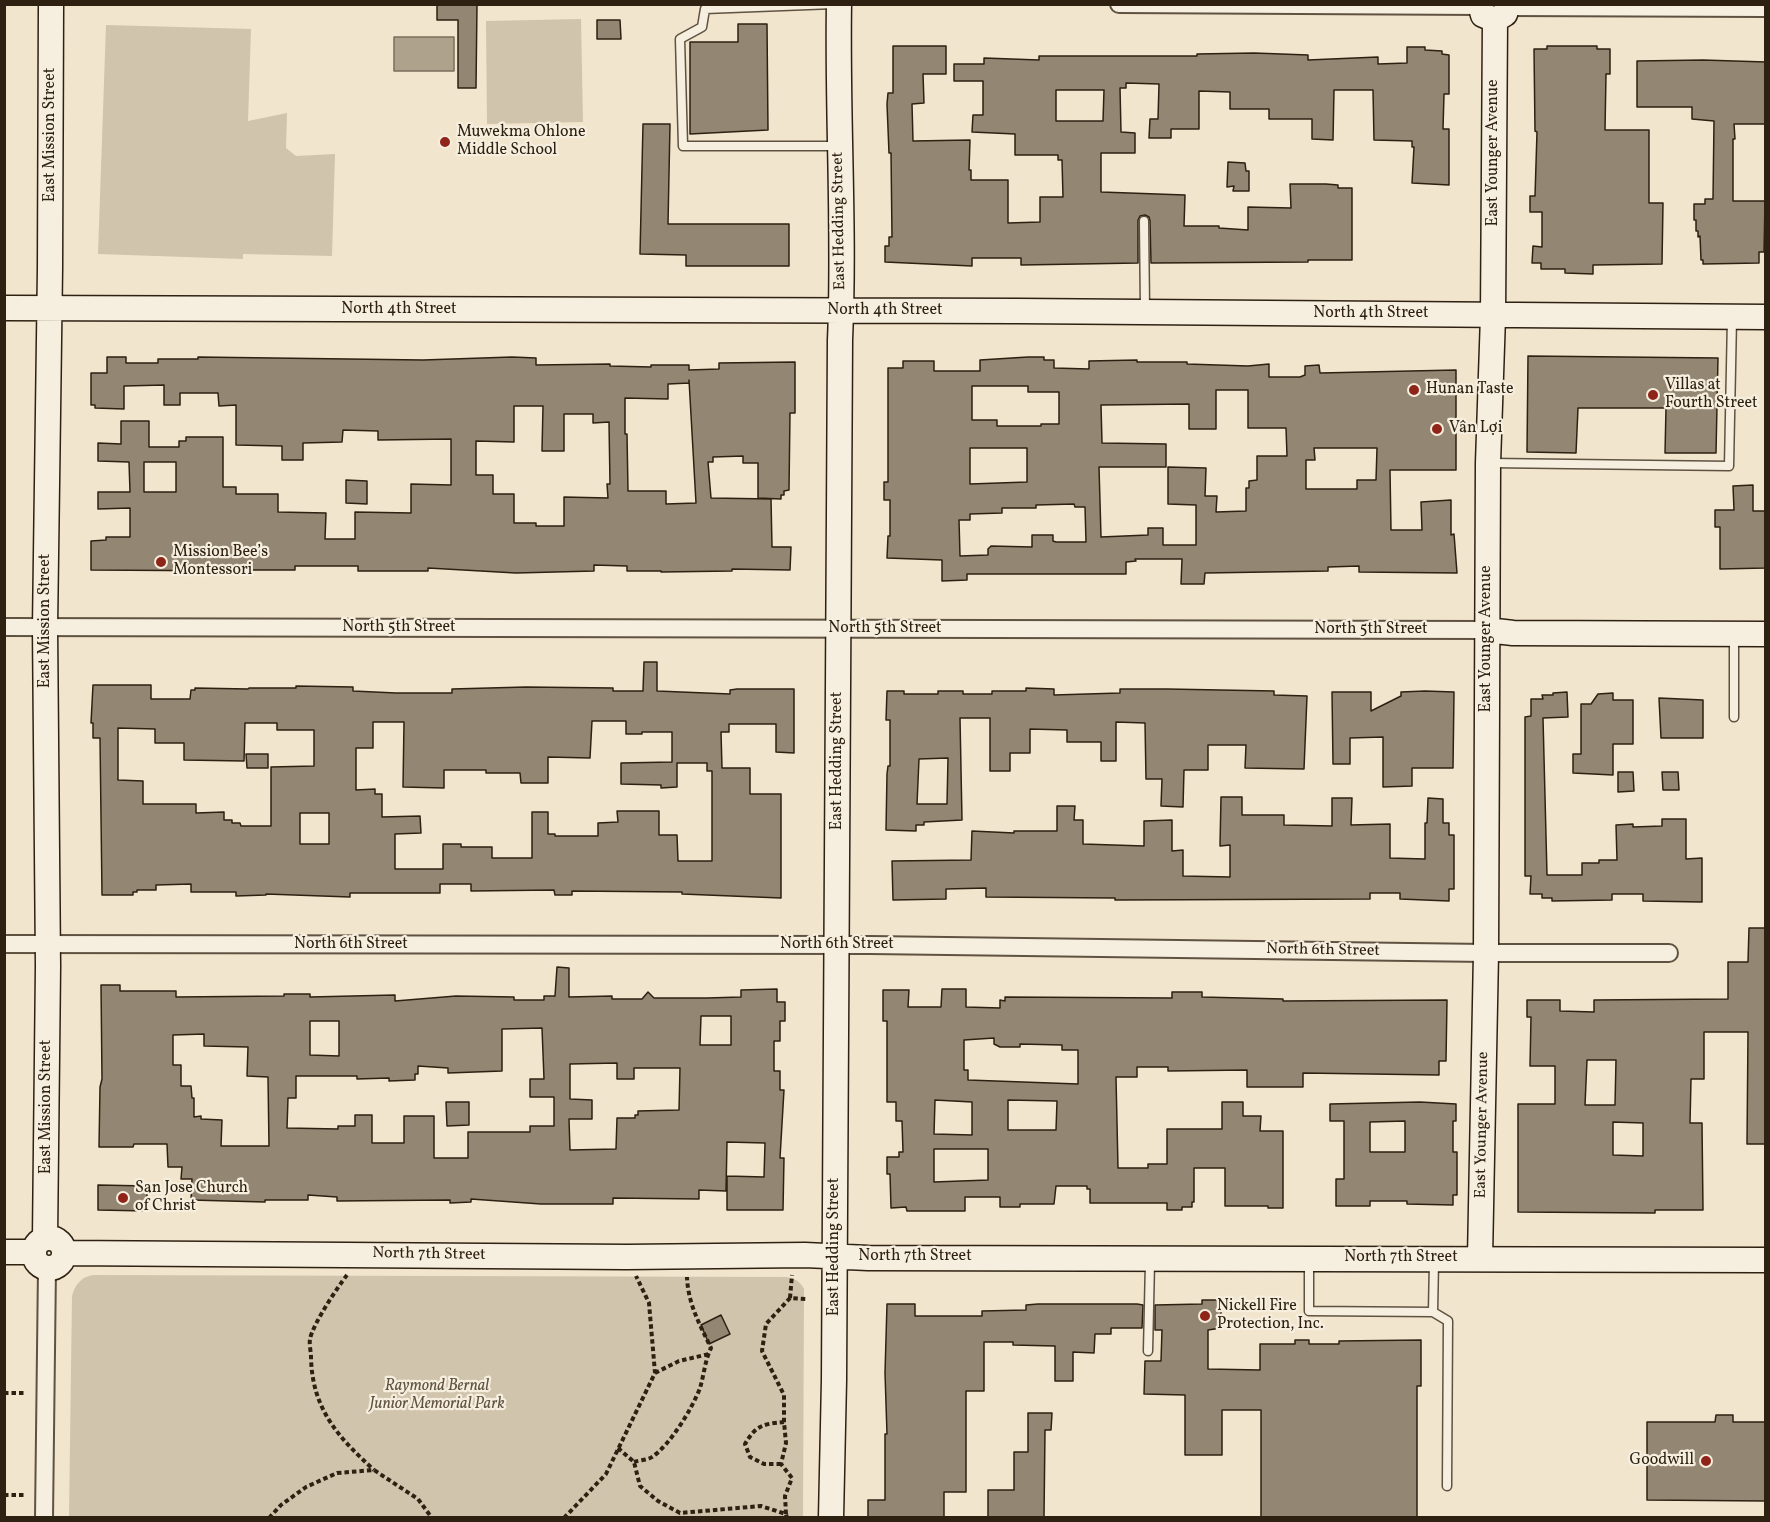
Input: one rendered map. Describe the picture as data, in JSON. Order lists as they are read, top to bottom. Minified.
{"streets":{"street":["East Mission Street","East Younger Avenue","East Hedding Street","North 4th Street","North 5th Street","North 6th Street","North 7th Street"]},"crossings":[["East Mission Street","North 4th Street"],["East Mission Street","North 5th Street"],["East Mission Street","North 6th Street"],["East Mission Street","North 7th Street"],["East Younger Avenue","North 4th Street"],["East Younger Avenue","North 5th Street"],["East Younger Avenue","North 6th Street"],["East Younger Avenue","North 7th Street"],["East Hedding Street","North 4th Street"],["East Hedding Street","North 5th Street"],["East Hedding Street","North 6th Street"],["East Hedding Street","North 7th Street"]],"parks":["Raymond Bernal Junior Memorial Park"],"places":["Muwekma Ohlone Middle School","Hunan Taste","Villas at Fourth Street","Vân Lợi","Mission Bee’s Montessori","San Jose Church of Christ","Nickell Fire Protection, Inc.","Goodwill"]}
